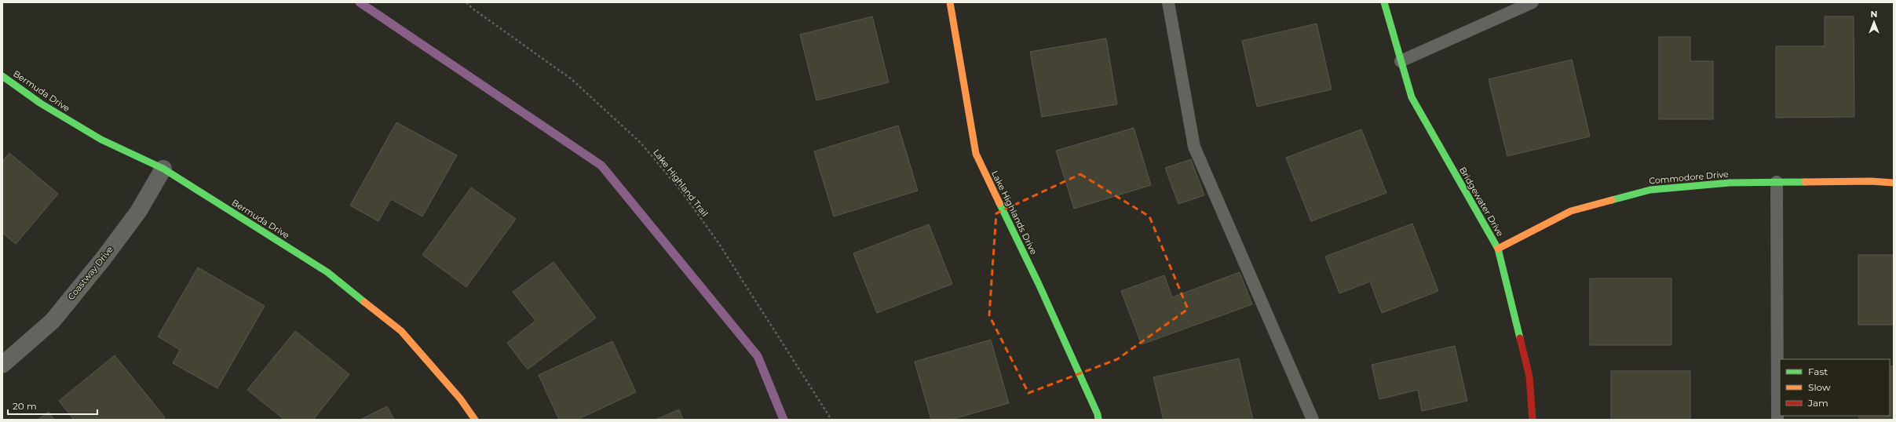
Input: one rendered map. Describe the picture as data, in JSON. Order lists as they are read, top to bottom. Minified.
{"streets":{"street":["Bermuda Drive","Commodore Drive","Bridgewater Drive","Lake Highlands Drive","Coastway Drive"],"path":["Lake Highland Trail"]},"crossings":[["Bermuda Drive","Coastway Drive"],["Commodore Drive","Bridgewater Drive"]],"legend":["Fast","Slow","Jam"],"scale_bar":"20 m","north":"top"}
